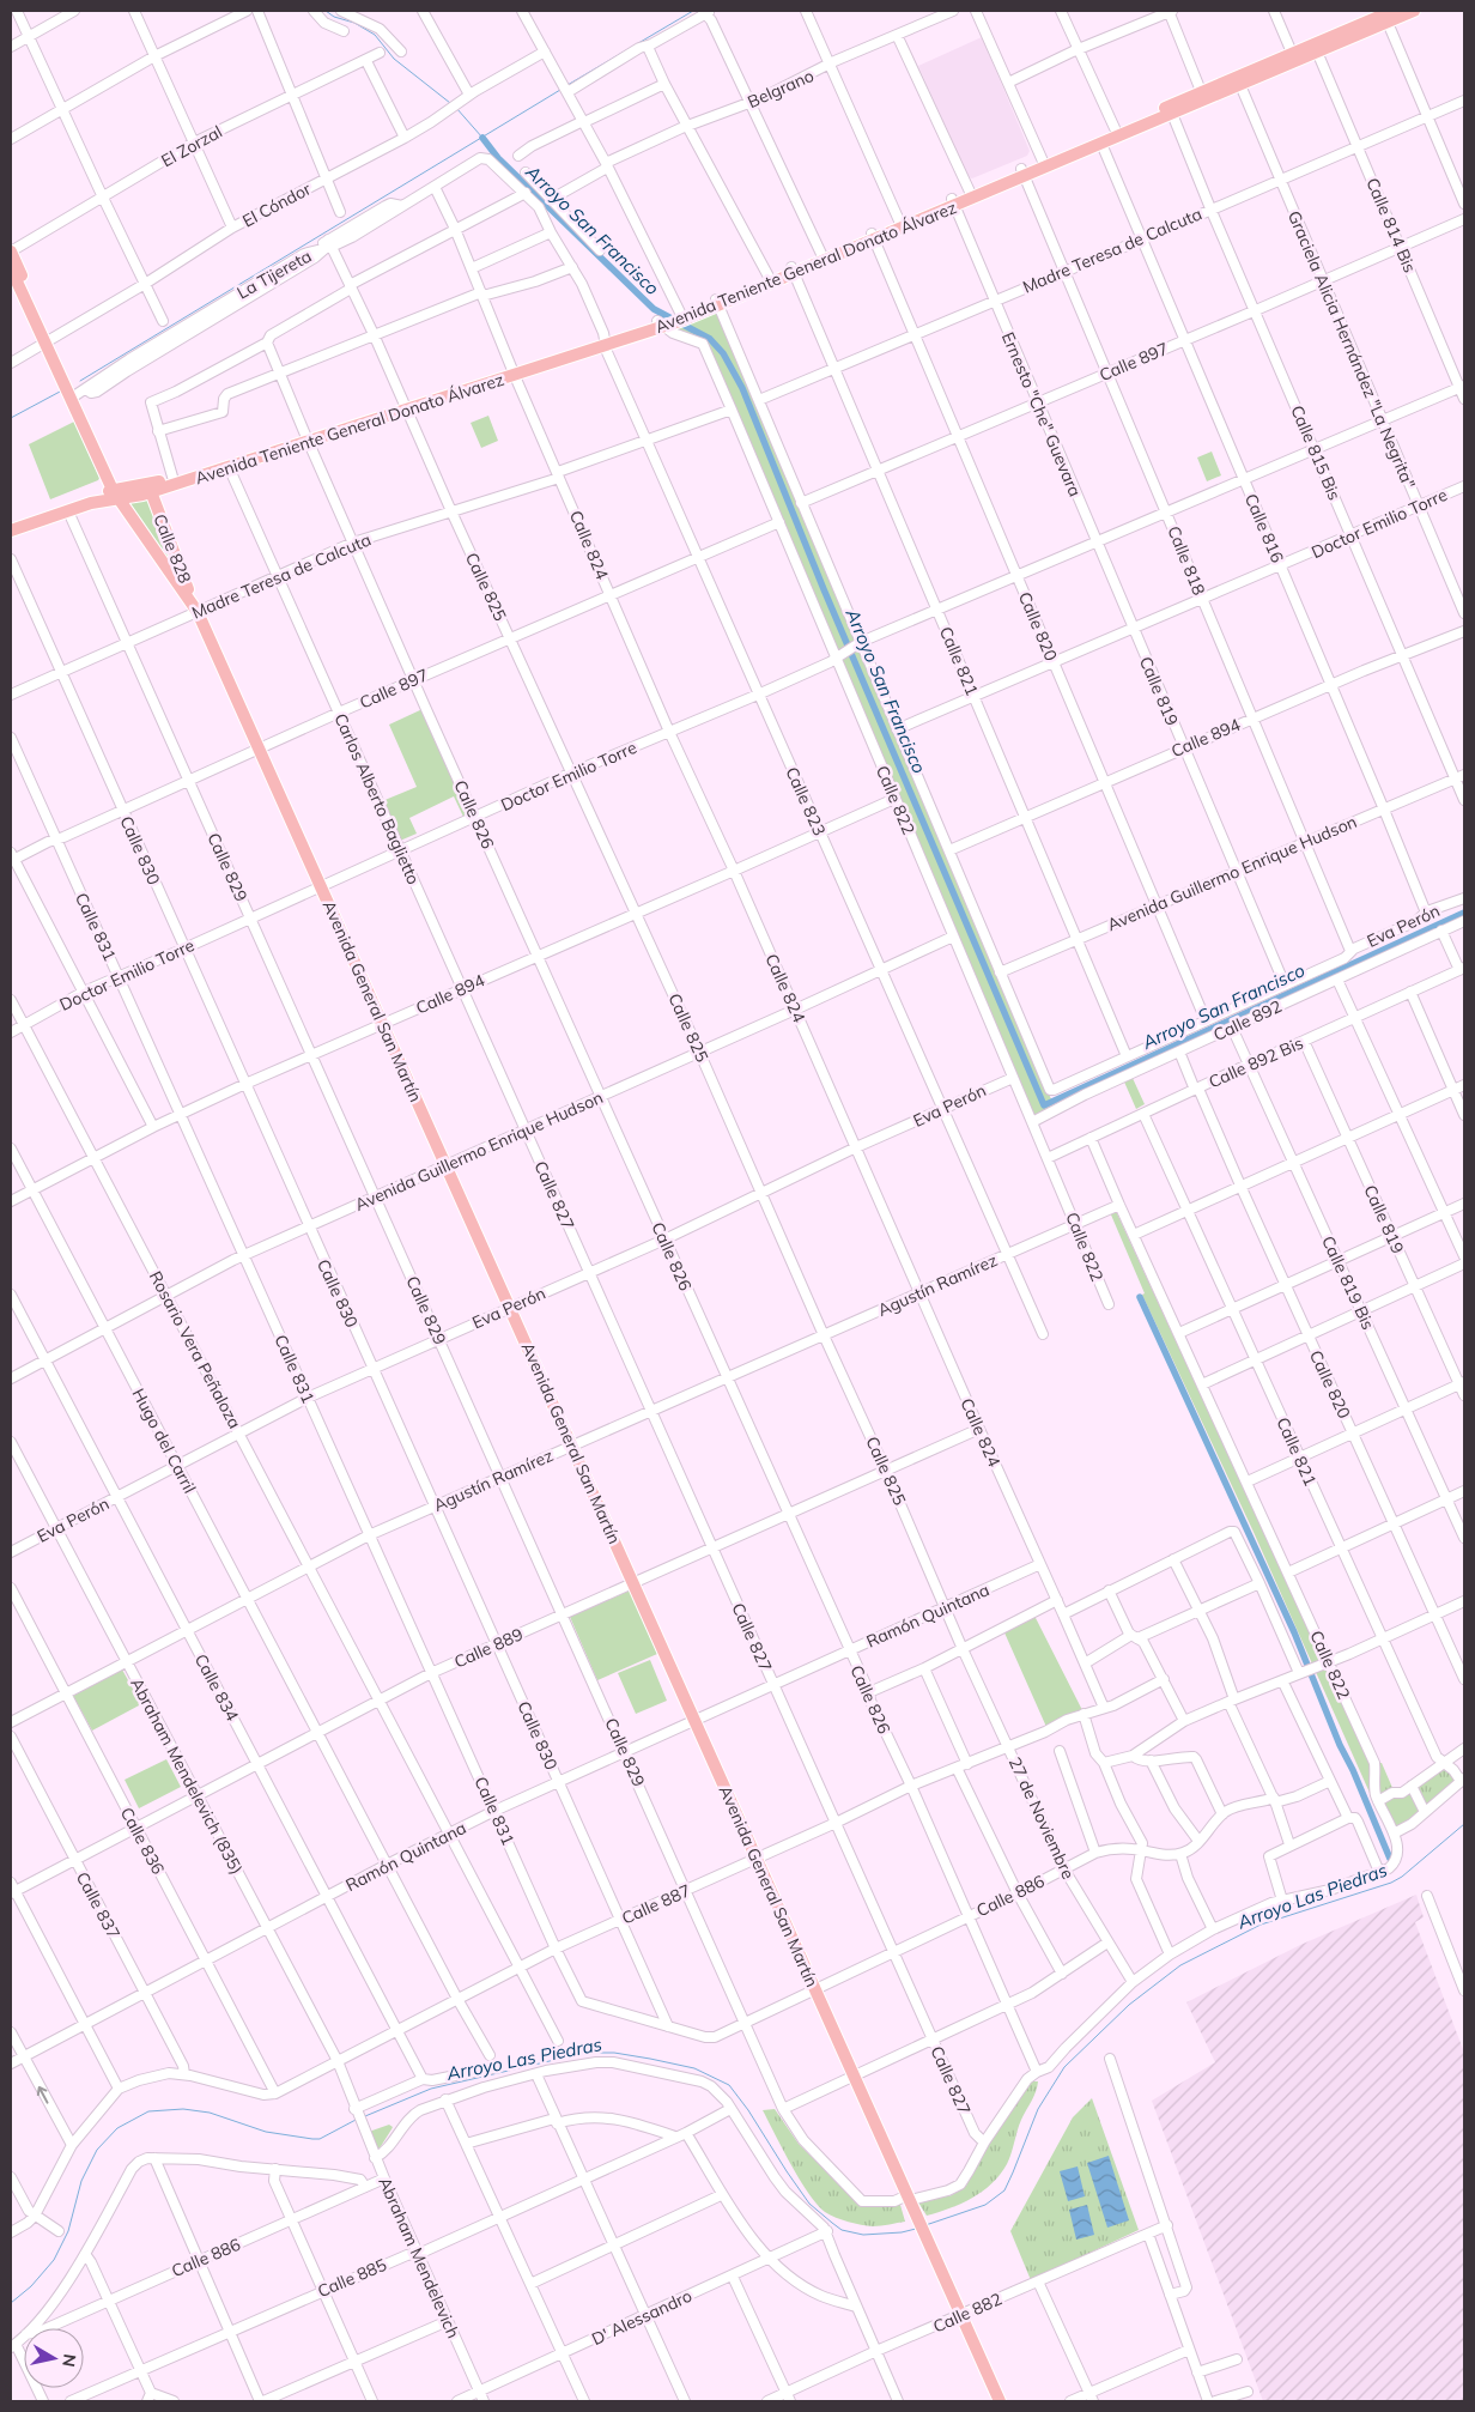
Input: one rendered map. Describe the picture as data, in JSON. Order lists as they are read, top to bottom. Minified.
{"streets":{"main road":["Avenida Teniente General Donato Álvarez","Calle 828","Avenida General San Martín"],"street":["Belgrano","El Zorzal","El Cóndor","Calle 814 Bis","Madre Teresa de Calcuta","La Tijereta","Graciela Alicia Hernández \"La Negrita\"","Calle 897","Ernesto \"Che\" Guevara","Calle 815 Bis","Doctor Emilio Torre","Calle 816","Calle 824","Calle 818","Calle 825","Calle 820","Calle 821","Calle 819","Calle 894","Carlos Alberto Baglietto","Calle 822","Calle 823","Calle 826","Calle 830","Calle 829","Avenida Guillermo Enrique Hudson","Eva Perón","Calle 831","Calle 892","Calle 892 Bis","Calle 827","Calle 819 Bis","Agustín Ramírez","Rosario Vera Peñaloza","Hugo del Carril","Ramón Quintana","Calle 889","Calle 834","Abraham Mendelevich (835)","27 de Noviembre","Calle 836","Calle 886","Calle 887","Calle 837","Abraham Mendelevich","Calle 885","Calle 882","D' Alessandro"]},"crossings":[["El Zorzal","Avenida General San Martín"],["El Cóndor","Avenida General San Martín"],["Calle 814 Bis","Madre Teresa de Calcuta"],["Calle 814 Bis","Avenida Teniente General Donato Álvarez"],["Calle 814 Bis","Calle 897"],["Calle 814 Bis","Doctor Emilio Torre"],["Madre Teresa de Calcuta","Graciela Alicia Hernández \"La Negrita\""],["Madre Teresa de Calcuta","Ernesto \"Che\" Guevara"],["Madre Teresa de Calcuta","Calle 815 Bis"],["Madre Teresa de Calcuta","Calle 816"],["Madre Teresa de Calcuta","Calle 824"],["Madre Teresa de Calcuta","Calle 828"],["Madre Teresa de Calcuta","Calle 818"],["Madre Teresa de Calcuta","Calle 825"],["Madre Teresa de Calcuta","Calle 820"],["Madre Teresa de Calcuta","Calle 821"],["Madre Teresa de Calcuta","Carlos Alberto Baglietto"],["Madre Teresa de Calcuta","Calle 822"],["Madre Teresa de Calcuta","Calle 823"],["Madre Teresa de Calcuta","Calle 826"],["Madre Teresa de Calcuta","Calle 830"],["Madre Teresa de Calcuta","Calle 829"],["Madre Teresa de Calcuta","Avenida General San Martín"],["Avenida Teniente General Donato Álvarez","Graciela Alicia Hernández \"La Negrita\""],["Avenida Teniente General Donato Álvarez","Ernesto \"Che\" Guevara"],["Avenida Teniente General Donato Álvarez","Calle 815 Bis"],["Avenida Teniente General Donato Álvarez","Calle 816"],["Avenida Teniente General Donato Álvarez","Calle 824"],["Avenida Teniente General Donato Álvarez","Calle 828"],["Avenida Teniente General Donato Álvarez","Calle 818"],["Avenida Teniente General Donato Álvarez","Calle 825"],["Avenida Teniente General Donato Álvarez","Calle 820"],["Avenida Teniente General Donato Álvarez","Calle 821"],["Avenida Teniente General Donato Álvarez","Carlos Alberto Baglietto"],["Avenida Teniente General Donato Álvarez","Calle 822"],["Avenida Teniente General Donato Álvarez","Calle 823"],["Avenida Teniente General Donato Álvarez","Calle 826"],["Avenida Teniente General Donato Álvarez","Calle 829"],["Avenida Teniente General Donato Álvarez","Avenida General San Martín"],["La Tijereta","Calle 825"],["La Tijereta","Avenida General San Martín"],["Graciela Alicia Hernández \"La Negrita\"","Calle 897"],["Graciela Alicia Hernández \"La Negrita\"","Doctor Emilio Torre"],["Calle 897","Ernesto \"Che\" Guevara"],["Calle 897","Calle 815 Bis"],["Calle 897","Calle 816"],["Calle 897","Calle 824"],["Calle 897","Calle 818"],["Calle 897","Calle 825"],["Calle 897","Calle 820"],["Calle 897","Calle 821"],["Calle 897","Carlos Alberto Baglietto"],["Calle 897","Calle 822"],["Calle 897","Calle 823"],["Calle 897","Calle 826"],["Calle 897","Calle 830"],["Calle 897","Calle 829"],["Calle 897","Calle 831"],["Calle 897","Avenida General San Martín"],["Ernesto \"Che\" Guevara","Doctor Emilio Torre"],["Ernesto \"Che\" Guevara","Calle 819"],["Calle 815 Bis","Doctor Emilio Torre"],["Calle 815 Bis","Calle 894"],["Calle 815 Bis","Avenida Guillermo Enrique Hudson"],["Doctor Emilio Torre","Calle 816"],["Doctor Emilio Torre","Calle 824"],["Doctor Emilio Torre","Calle 818"],["Doctor Emilio Torre","Calle 825"],["Doctor Emilio Torre","Calle 820"],["Doctor Emilio Torre","Calle 821"],["Doctor Emilio Torre","Calle 819"],["Doctor Emilio Torre","Carlos Alberto Baglietto"],["Doctor Emilio Torre","Calle 822"],["Doctor Emilio Torre","Calle 823"],["Doctor Emilio Torre","Calle 826"],["Doctor Emilio Torre","Calle 830"],["Doctor Emilio Torre","Calle 829"],["Doctor Emilio Torre","Calle 831"],["Doctor Emilio Torre","Avenida General San Martín"],["Doctor Emilio Torre","Rosario Vera Peñaloza"],["Calle 816","Calle 894"],["Calle 816","Avenida Guillermo Enrique Hudson"],["Calle 816","Eva Perón"],["Calle 824","Calle 894"],["Calle 824","Calle 823"],["Calle 824","Avenida Guillermo Enrique Hudson"],["Calle 824","Eva Perón"],["Calle 824","Agustín Ramírez"],["Calle 824","Ramón Quintana"],["Calle 824","Calle 889"],["Calle 828","Avenida General San Martín"],["Calle 818","Calle 894"],["Calle 818","Avenida Guillermo Enrique Hudson"],["Calle 818","Eva Perón"],["Calle 825","Calle 894"],["Calle 825","Avenida Guillermo Enrique Hudson"],["Calle 825","Eva Perón"],["Calle 825","Agustín Ramírez"],["Calle 825","Ramón Quintana"],["Calle 825","Calle 889"],["Calle 825","27 de Noviembre"],["Calle 820","Calle 894"],["Calle 820","Avenida Guillermo Enrique Hudson"],["Calle 820","Eva Perón"],["Calle 820","Calle 892"],["Calle 820","Calle 892 Bis"],["Calle 821","Calle 894"],["Calle 821","Avenida Guillermo Enrique Hudson"],["Calle 821","Eva Perón"],["Calle 821","Calle 892 Bis"],["Calle 819","Calle 894"],["Calle 819","Avenida Guillermo Enrique Hudson"],["Calle 819","Eva Perón"],["Calle 819","Calle 892 Bis"],["Calle 894","Carlos Alberto Baglietto"],["Calle 894","Calle 822"],["Calle 894","Calle 823"],["Calle 894","Calle 826"],["Calle 894","Calle 830"],["Calle 894","Calle 829"],["Calle 894","Calle 831"],["Calle 894","Avenida General San Martín"],["Calle 894","Rosario Vera Peñaloza"],["Calle 894","Hugo del Carril"],["Carlos Alberto Baglietto","Avenida Guillermo Enrique Hudson"],["Carlos Alberto Baglietto","Calle 827"],["Calle 822","Avenida Guillermo Enrique Hudson"],["Calle 822","Eva Perón"],["Calle 822","Calle 892"],["Calle 822","Calle 892 Bis"],["Calle 822","Agustín Ramírez"],["Calle 823","Avenida Guillermo Enrique Hudson"],["Calle 823","Eva Perón"],["Calle 823","Agustín Ramírez"],["Calle 826","Avenida Guillermo Enrique Hudson"],["Calle 826","Eva Perón"],["Calle 826","Agustín Ramírez"],["Calle 826","Ramón Quintana"],["Calle 826","Calle 889"],["Calle 826","Calle 886"],["Calle 826","Calle 887"],["Calle 830","Avenida Guillermo Enrique Hudson"],["Calle 830","Eva Perón"],["Calle 830","Agustín Ramírez"],["Calle 830","Ramón Quintana"],["Calle 830","Calle 889"],["Calle 830","Calle 886"],["Calle 830","Calle 887"],["Calle 829","Avenida Guillermo Enrique Hudson"],["Calle 829","Eva Perón"],["Calle 829","Avenida General San Martín"],["Calle 829","Agustín Ramírez"],["Calle 829","Ramón Quintana"],["Calle 829","Calle 889"],["Calle 829","Calle 886"],["Calle 829","Calle 887"],["Avenida Guillermo Enrique Hudson","Calle 831"],["Avenida Guillermo Enrique Hudson","Avenida General San Martín"],["Avenida Guillermo Enrique Hudson","Calle 827"],["Avenida Guillermo Enrique Hudson","Rosario Vera Peñaloza"],["Avenida Guillermo Enrique Hudson","Hugo del Carril"],["Avenida Guillermo Enrique Hudson","Calle 834"],["Eva Perón","Calle 831"],["Eva Perón","Avenida General San Martín"],["Eva Perón","Calle 827"],["Eva Perón","Rosario Vera Peñaloza"],["Eva Perón","Hugo del Carril"],["Eva Perón","Calle 834"],["Eva Perón","Abraham Mendelevich (835)"],["Calle 831","Agustín Ramírez"],["Calle 831","Ramón Quintana"],["Calle 831","Calle 889"],["Calle 831","Calle 886"],["Calle 831","Calle 887"],["Avenida General San Martín","Agustín Ramírez"],["Avenida General San Martín","Ramón Quintana"],["Avenida General San Martín","Calle 889"],["Avenida General San Martín","Calle 886"],["Avenida General San Martín","Calle 887"],["Avenida General San Martín","Calle 882"],["Calle 892","Calle 819 Bis"],["Calle 892 Bis","Calle 819 Bis"],["Calle 827","Agustín Ramírez"],["Calle 827","Ramón Quintana"],["Calle 827","Calle 889"],["Calle 827","Calle 886"],["Calle 827","Calle 887"],["Agustín Ramírez","Rosario Vera Peñaloza"],["Agustín Ramírez","Hugo del Carril"],["Agustín Ramírez","Calle 834"],["Agustín Ramírez","Abraham Mendelevich (835)"],["Agustín Ramírez","Calle 836"],["Rosario Vera Peñaloza","Ramón Quintana"],["Rosario Vera Peñaloza","Calle 889"],["Rosario Vera Peñaloza","Calle 887"],["Hugo del Carril","Ramón Quintana"],["Hugo del Carril","Calle 889"],["Hugo del Carril","Calle 887"],["Ramón Quintana","Calle 834"],["Ramón Quintana","Abraham Mendelevich (835)"],["Ramón Quintana","Calle 836"],["Ramón Quintana","Calle 837"],["Calle 889","Calle 834"],["Calle 889","Abraham Mendelevich (835)"],["Calle 889","Calle 836"],["Calle 889","Calle 837"],["Calle 834","Calle 887"],["Abraham Mendelevich (835)","Calle 887"],["Abraham Mendelevich (835)","Abraham Mendelevich"],["27 de Noviembre","Calle 886"],["27 de Noviembre","Calle 887"],["Calle 836","Calle 887"],["Calle 886","Abraham Mendelevich"],["Abraham Mendelevich","Calle 885"],["Abraham Mendelevich","D' Alessandro"]],"water":["Arroyo San Francisco","Arroyo Las Piedras"],"north":"right"}
